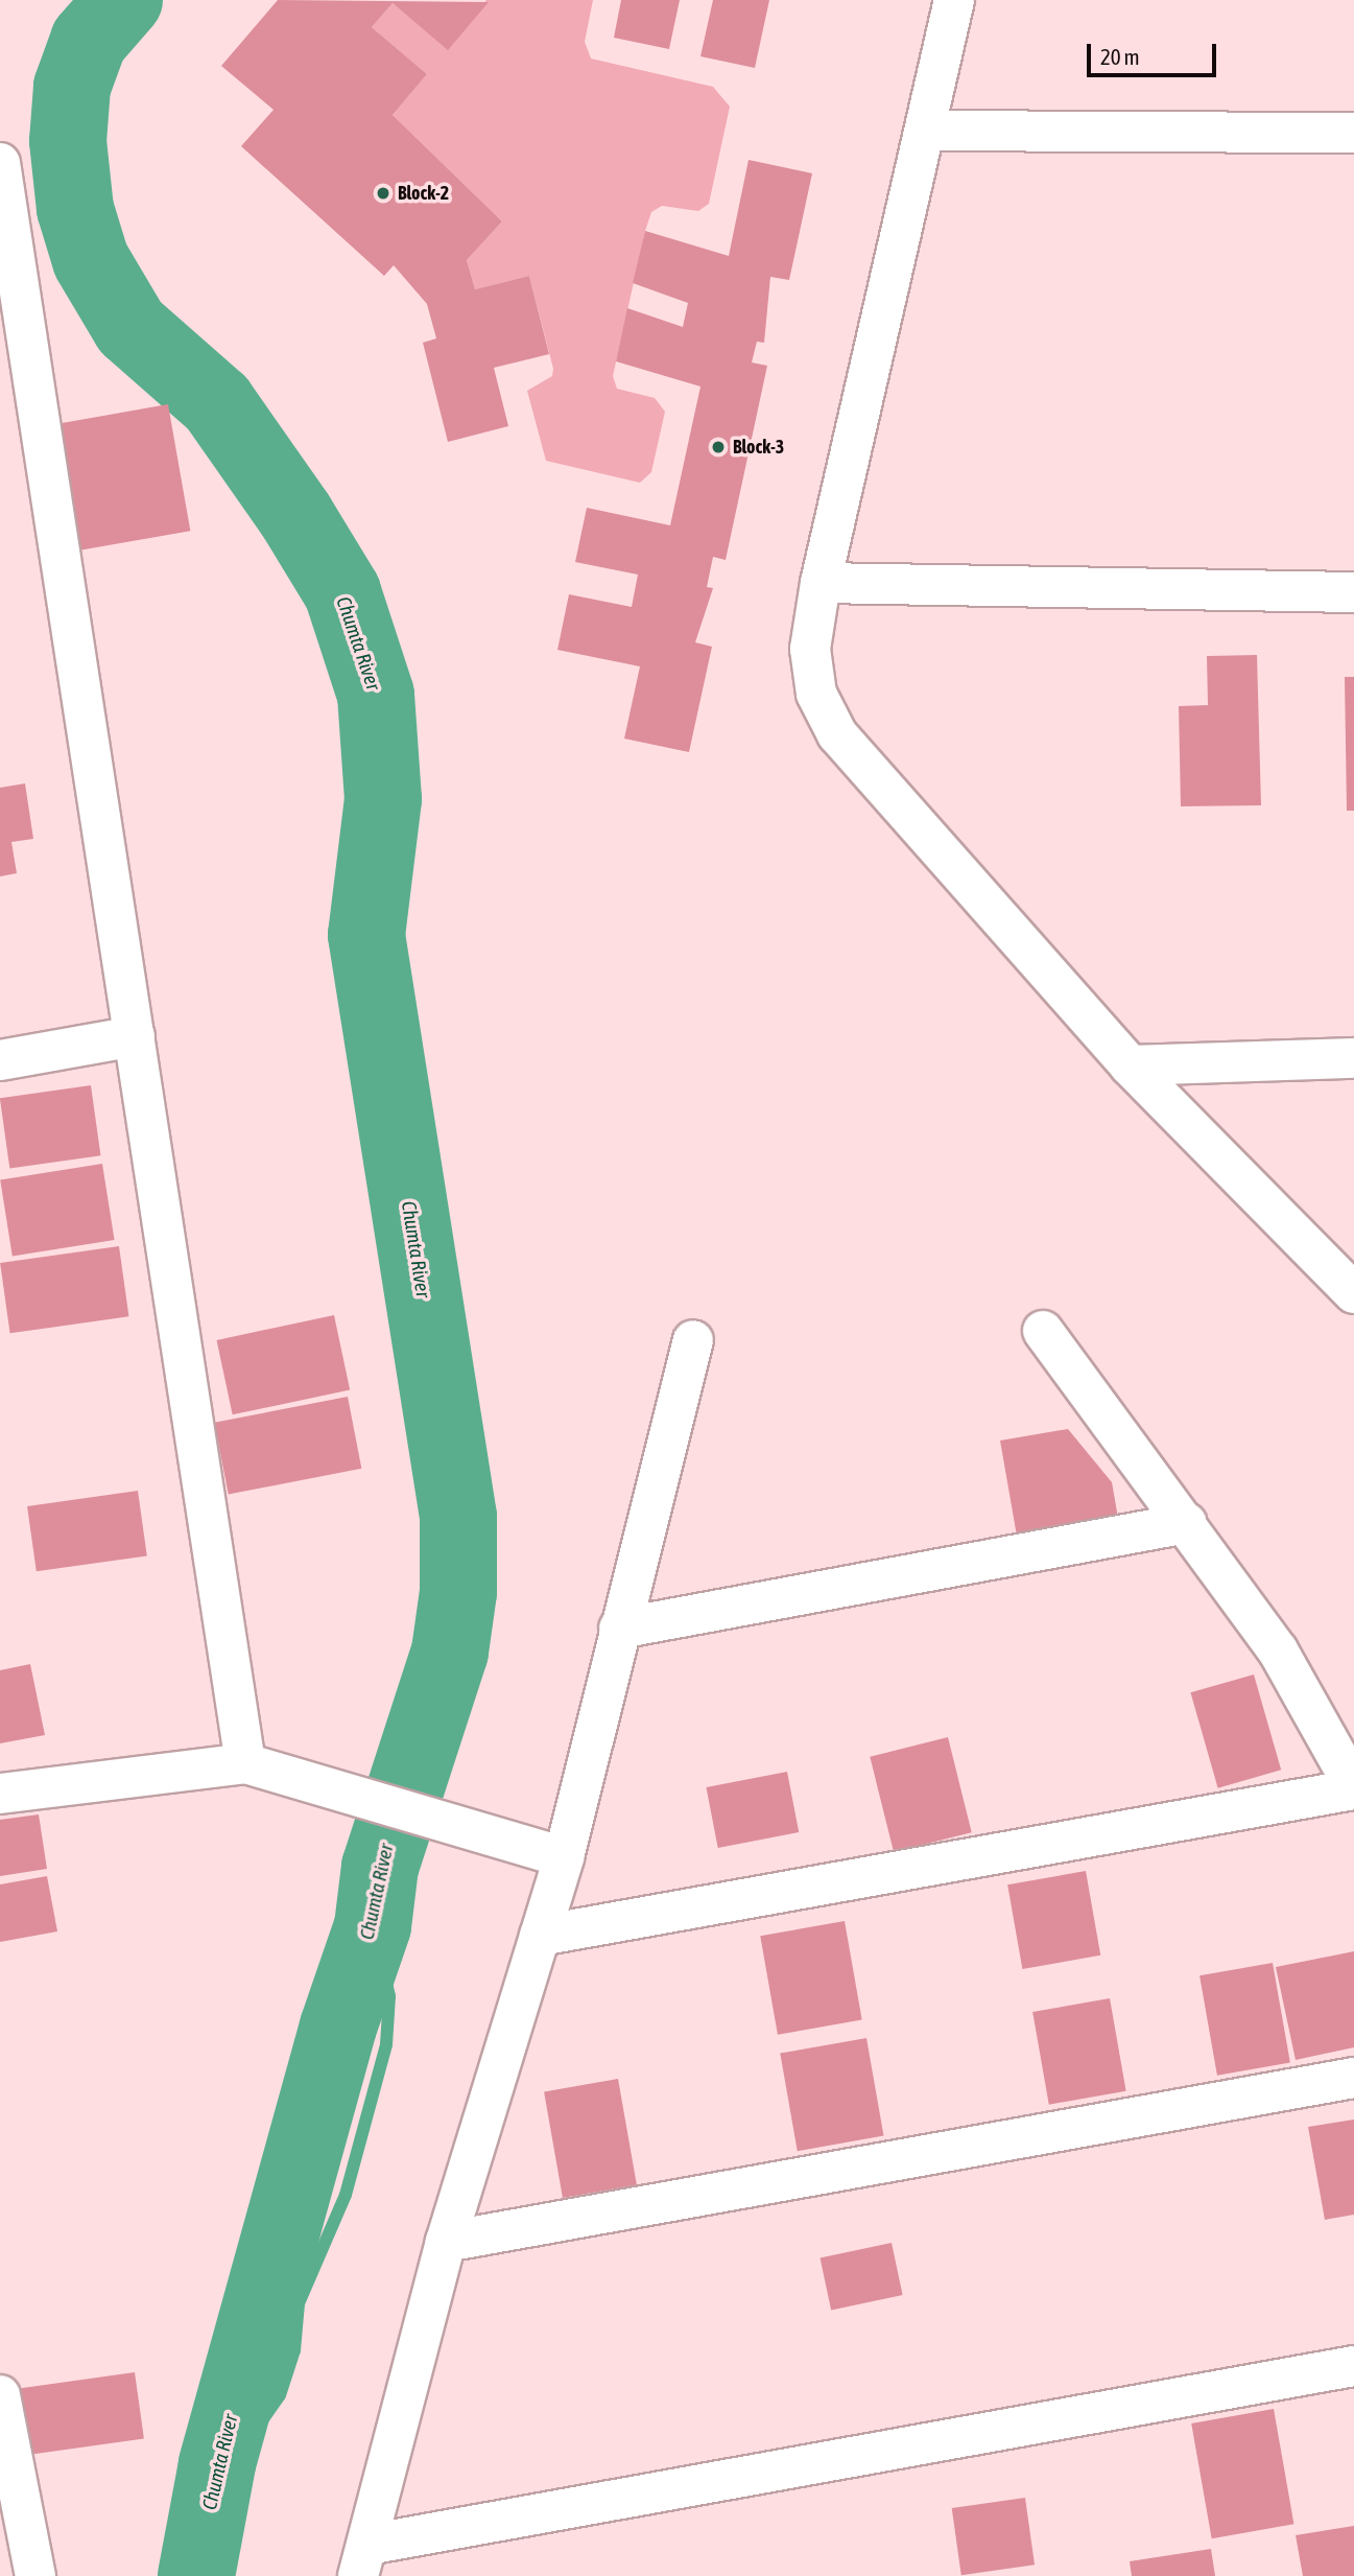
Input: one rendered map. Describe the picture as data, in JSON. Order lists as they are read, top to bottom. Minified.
{"water":["Chumta River"],"places":["Block-2","Block-3"],"scale_bar":"20 m"}
